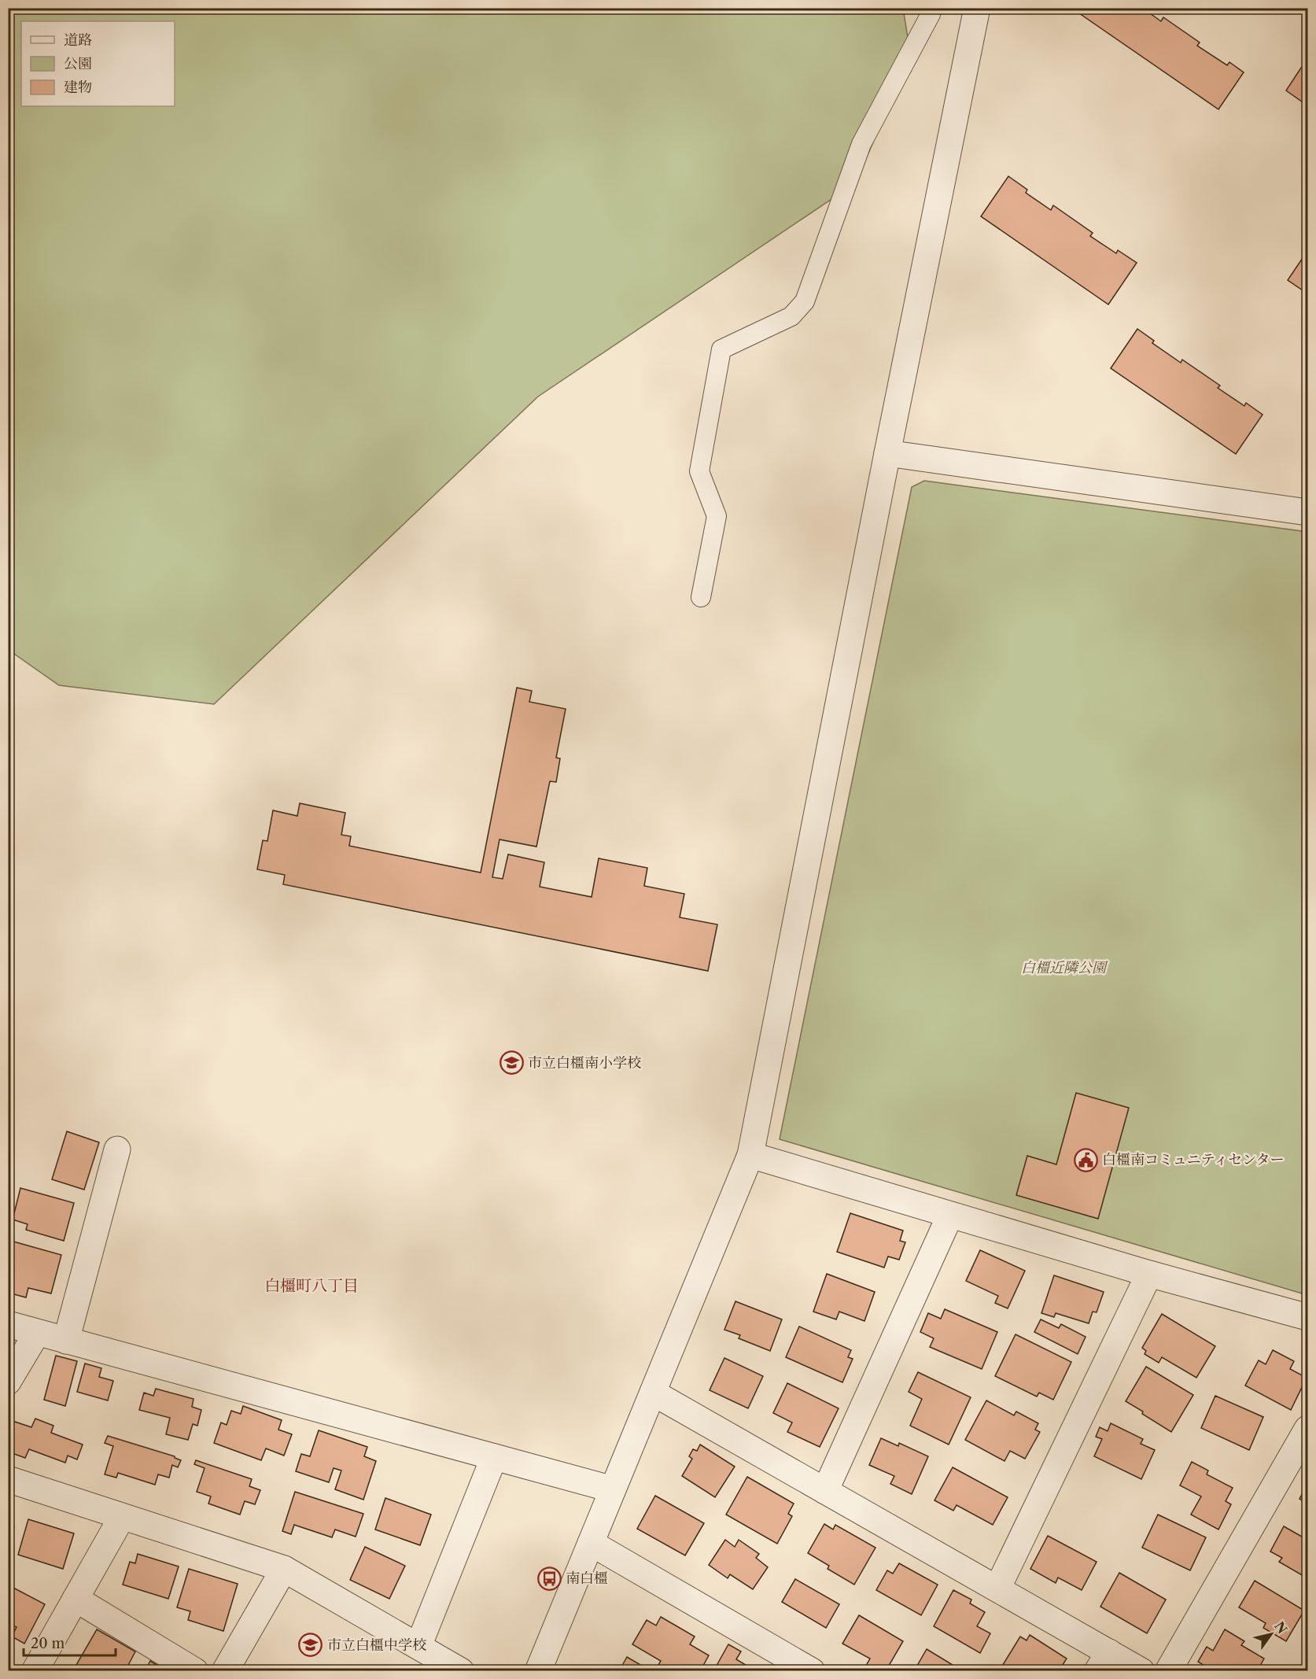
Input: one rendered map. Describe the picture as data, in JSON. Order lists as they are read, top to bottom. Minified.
{"districts":["白橿町八丁目"],"parks":["白橿近隣公園"],"places":{"school or university":["市立白橿南小学校","市立白橿中学校"],"public building":["白橿南コミュニティセンター"],"bus stop":["南白橿"]},"legend":["道路","公園","建物"],"scale_bar":"20 m","north":"top right"}
